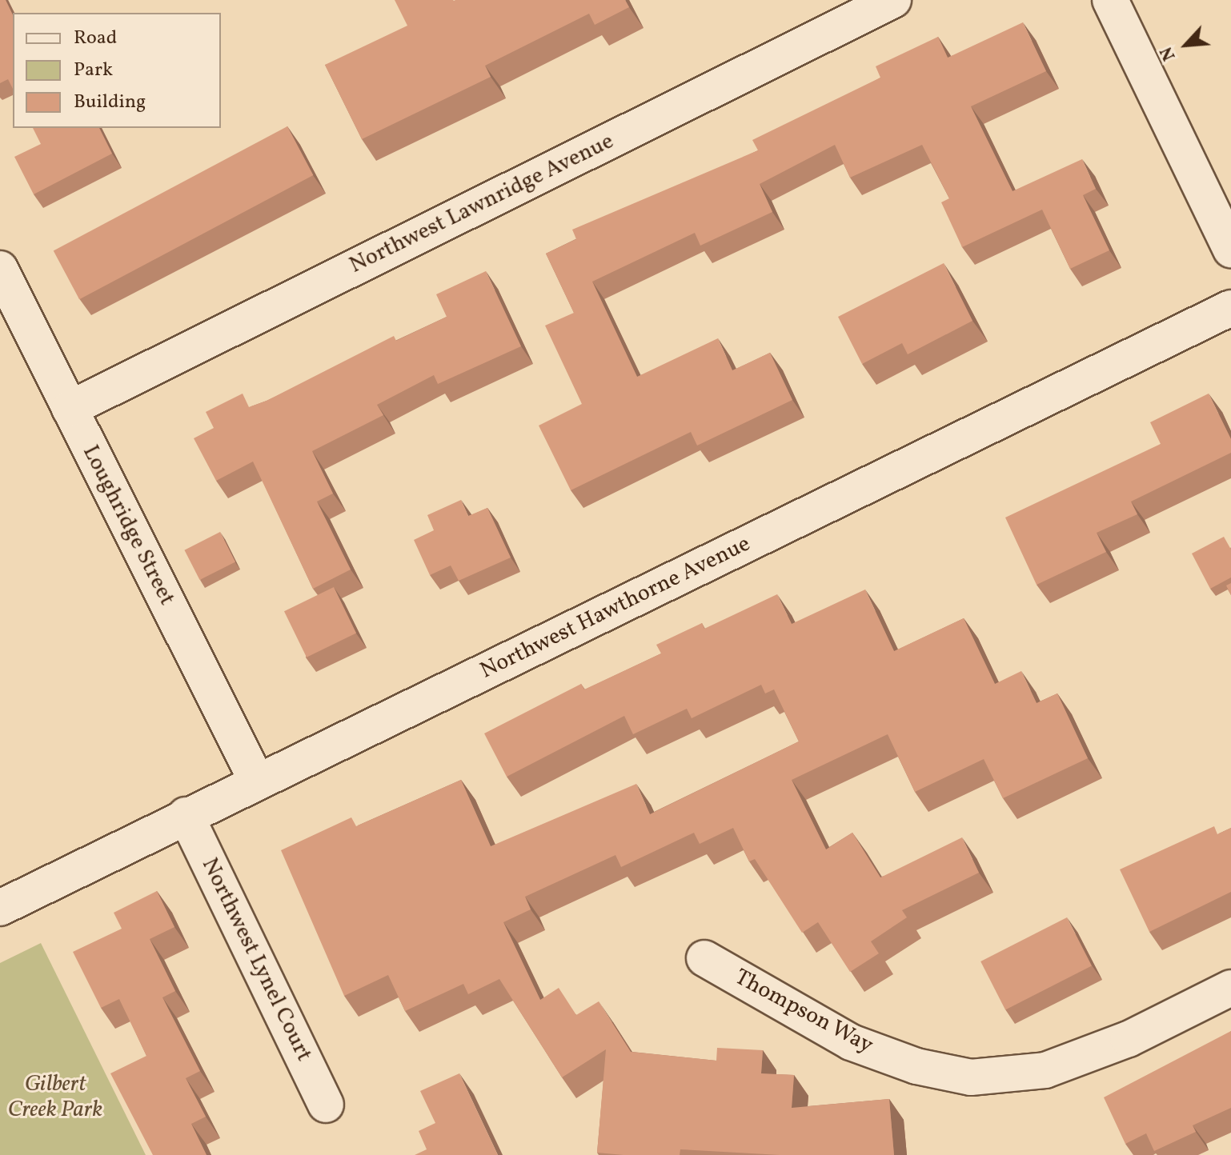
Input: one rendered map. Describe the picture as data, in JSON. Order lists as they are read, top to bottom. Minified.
{"streets":{"street":["Northwest Lawnridge Avenue","Loughridge Street","Northwest Hawthorne Avenue","Northwest Lynel Court","Thompson Way"]},"crossings":[["Northwest Lawnridge Avenue","Loughridge Street"],["Loughridge Street","Northwest Hawthorne Avenue"],["Northwest Hawthorne Avenue","Northwest Lynel Court"]],"parks":["Gilbert Creek Park"],"legend":["Road","Park","Building"],"north":"bottom left"}
